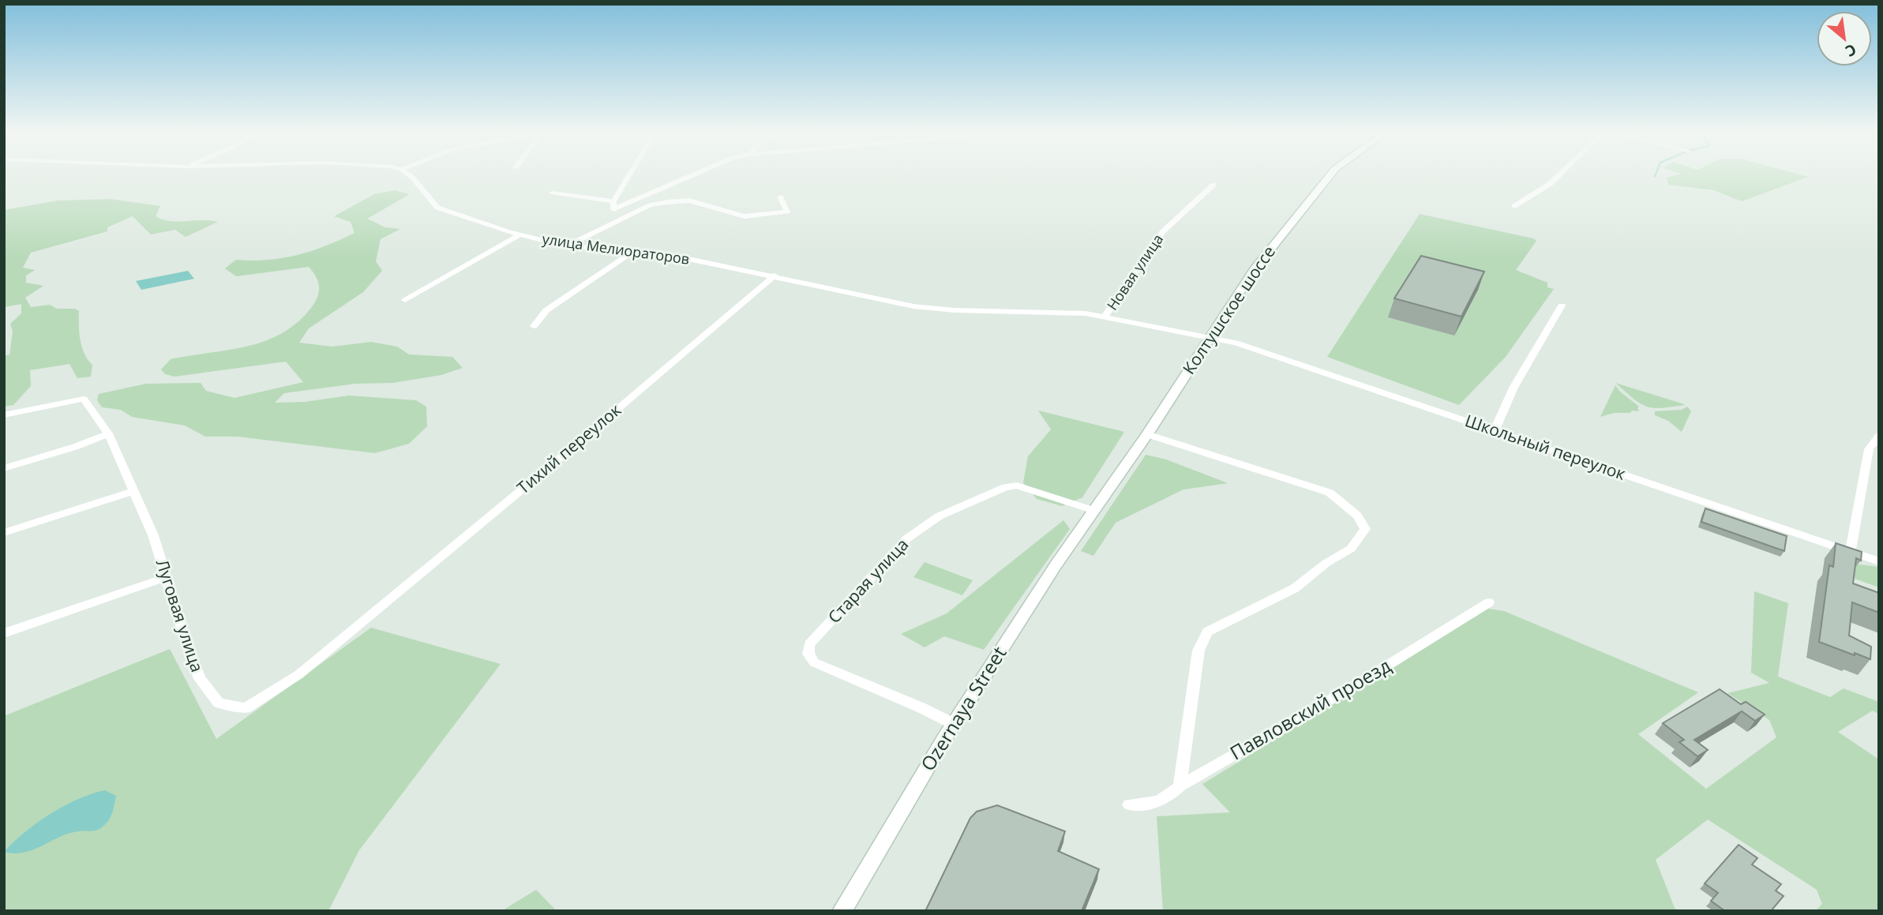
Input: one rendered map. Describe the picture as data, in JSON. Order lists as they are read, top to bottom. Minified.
{"streets":{"main road":["Колтушское шоссе","Ozernaya Street"],"street":["улица Мелиораторов","Новая улица","Школьный переулок","Тихий переулок","Старая улица","Луговая улица","Павловский проезд"]},"crossings":[["улица Мелиораторов","Новая улица"],["улица Мелиораторов","Колтушское шоссе"],["улица Мелиораторов","Школьный переулок"],["улица Мелиораторов","Тихий переулок"],["Колтушское шоссе","Школьный переулок"],["Колтушское шоссе","Старая улица"],["Колтушское шоссе","Ozernaya Street"],["Тихий переулок","Луговая улица"],["Старая улица","Ozernaya Street"]],"north":"bottom right"}
